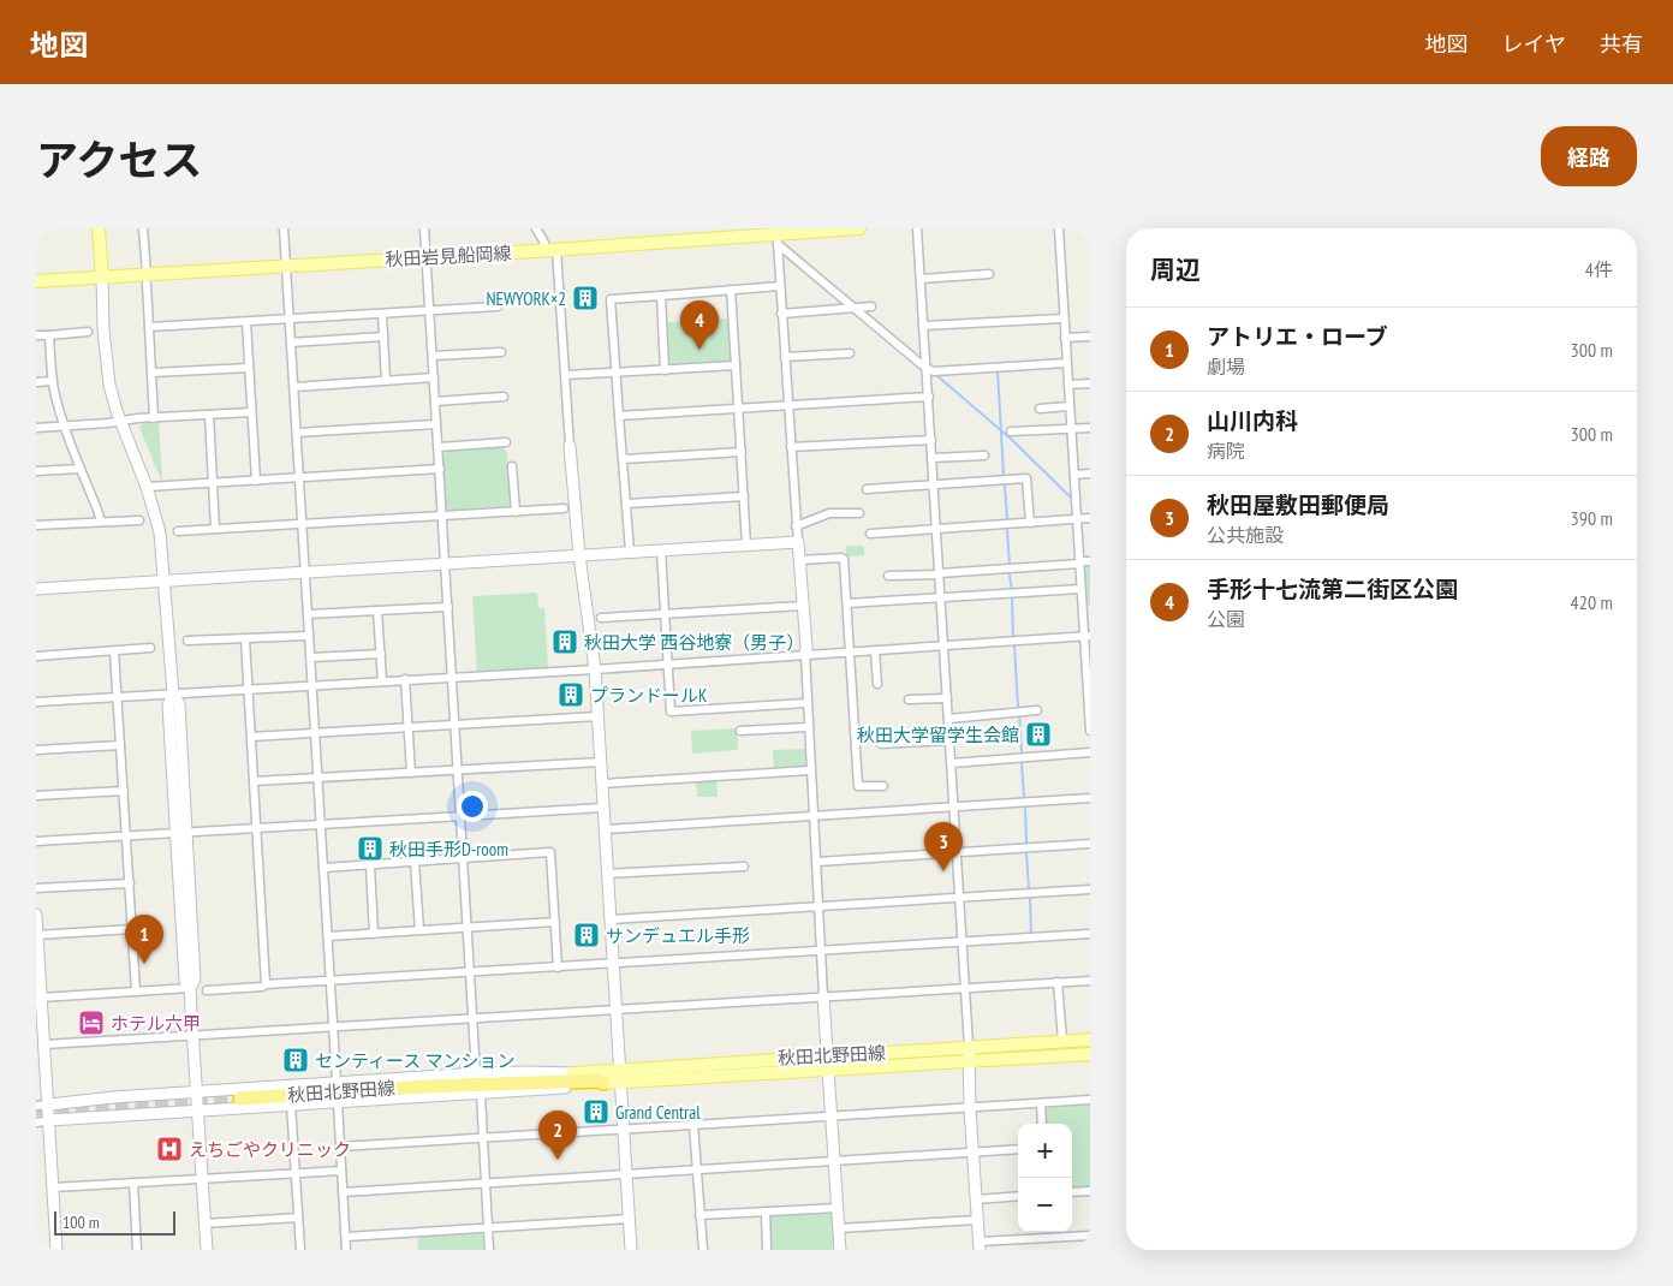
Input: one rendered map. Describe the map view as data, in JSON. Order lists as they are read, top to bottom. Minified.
{"streets":{"highway":["秋田北野田線"],"main road":["秋田岩見船岡線"]},"places":{"building":["NEWYORK×2","秋田大学 西谷地寮（男子）","プランドールK","秋田大学留学生会館","秋田手形D-room","サンデュエル手形","センティース マンション","Grand Central"],"hotel":["ホテル六甲"],"hospital":["えちごやクリニック"]},"scale_bar":"100 m","page":{"header":"地図","nav":["地図","レイヤ","共有"],"title":"アクセス","buttons":"経路","heading":["周辺","4件"],"pins":["4","3","1","2"],"list":[{"mark":"1","name":"アトリエ・ローブ","note":"劇場","value":"300 m"},{"mark":"2","name":"山川内科","note":"病院","value":"300 m"},{"mark":"3","name":"秋田屋敷田郵便局","note":"公共施設","value":"390 m"},{"mark":"4","name":"手形十七流第二街区公園","note":"公園","value":"420 m"}],"map_buttons":["+","−"],"scale":"100 m"}}
